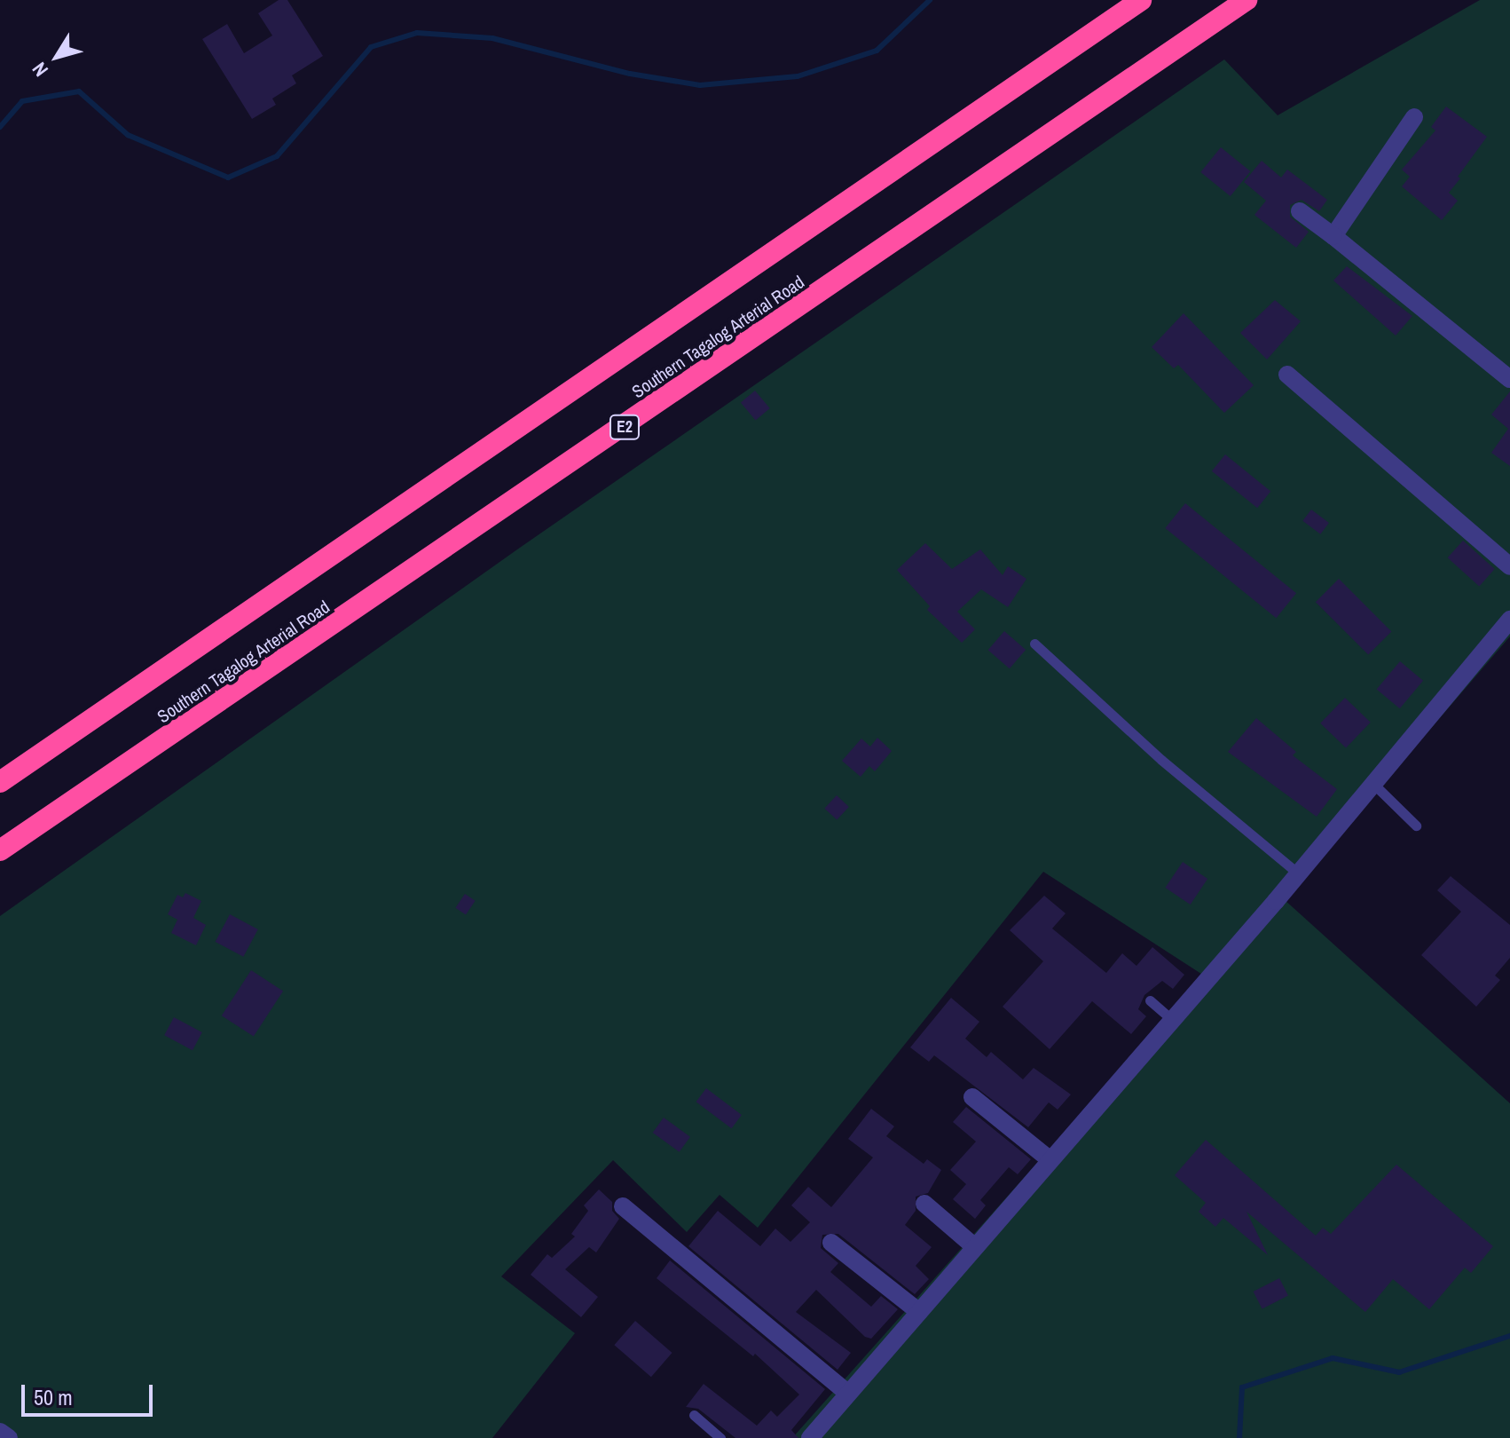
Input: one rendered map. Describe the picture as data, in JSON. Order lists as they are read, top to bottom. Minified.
{"streets":{"highway":["Southern Tagalog Arterial Road","E2"]},"scale_bar":"50 m","north":"bottom left"}
